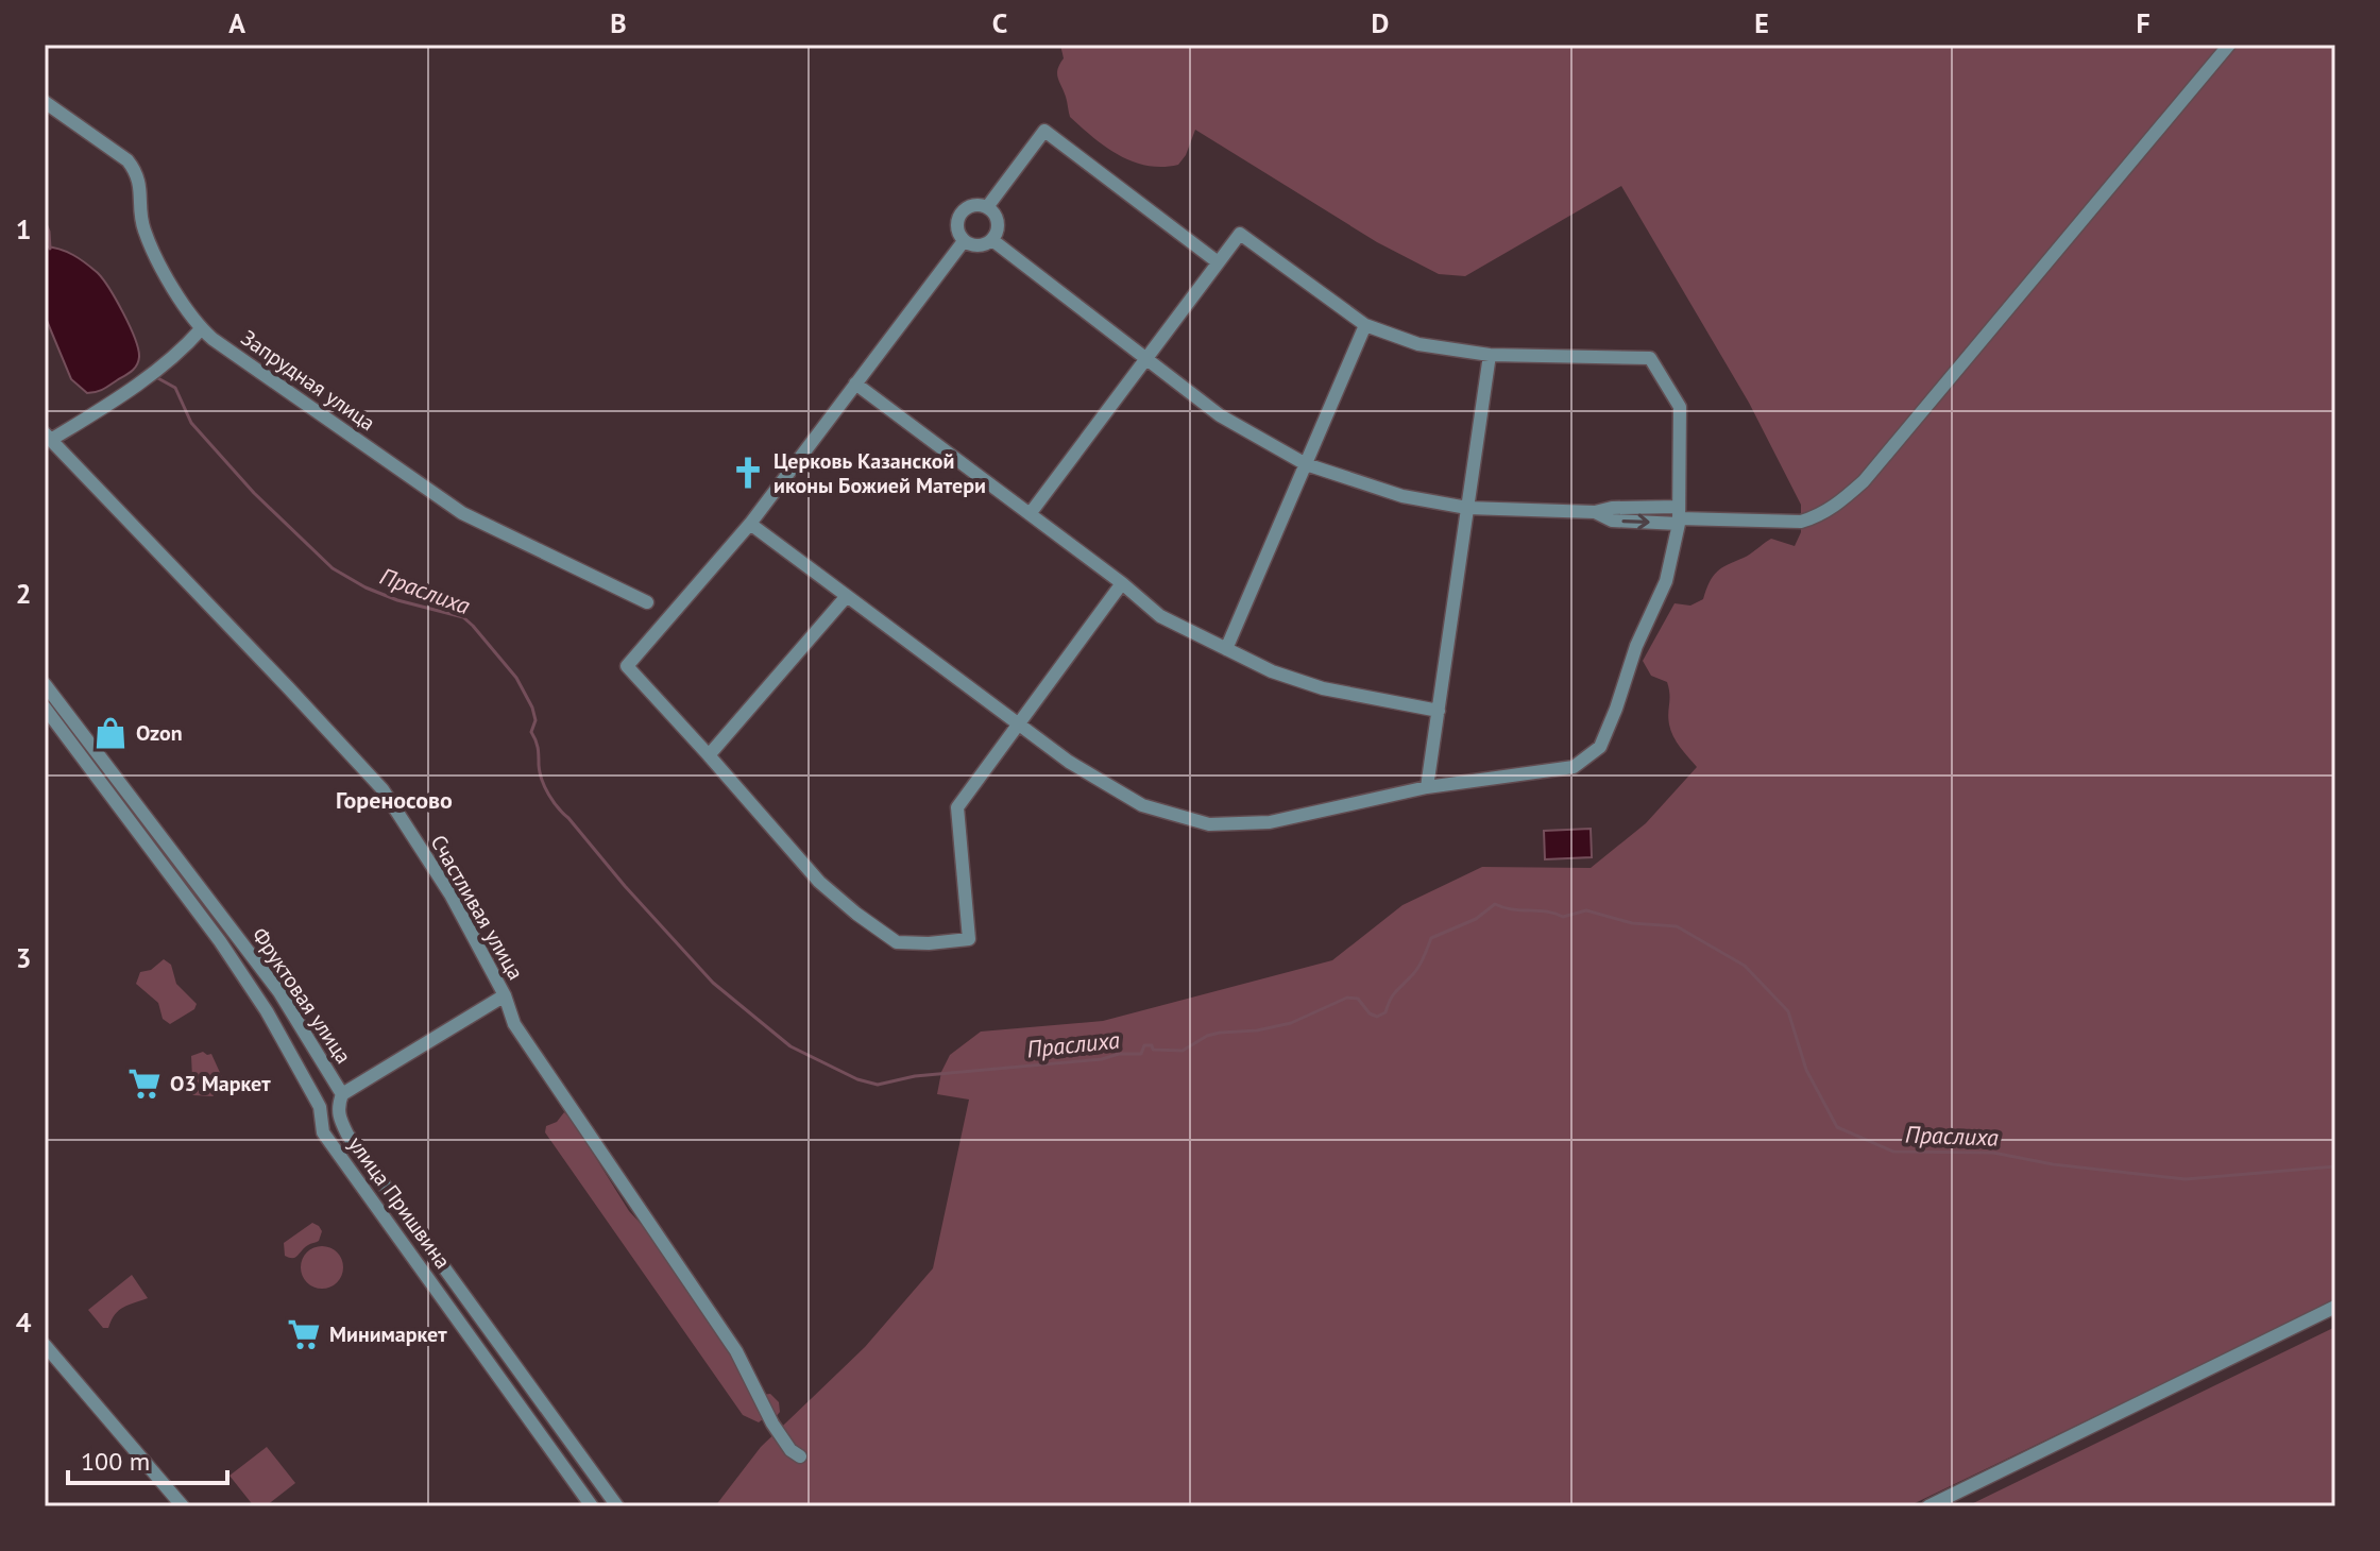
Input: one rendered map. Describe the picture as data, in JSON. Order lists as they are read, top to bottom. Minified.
{"streets":{"street":["Запрудная улица","Счастливая улица","Фруктовая улица","улица Пришвина"]},"districts":["Гореносово"],"water":["Праслиха"],"places":{"church":["Церковь Казанской иконы Божией Матери"],"shop":["Ozon"],"supermarket":["О3 Маркет","Минимаркет"]},"scale_bar":"100 m","grid":{"columns":["A","B","C","D","E","F"],"rows":["1","2","3","4"]}}
